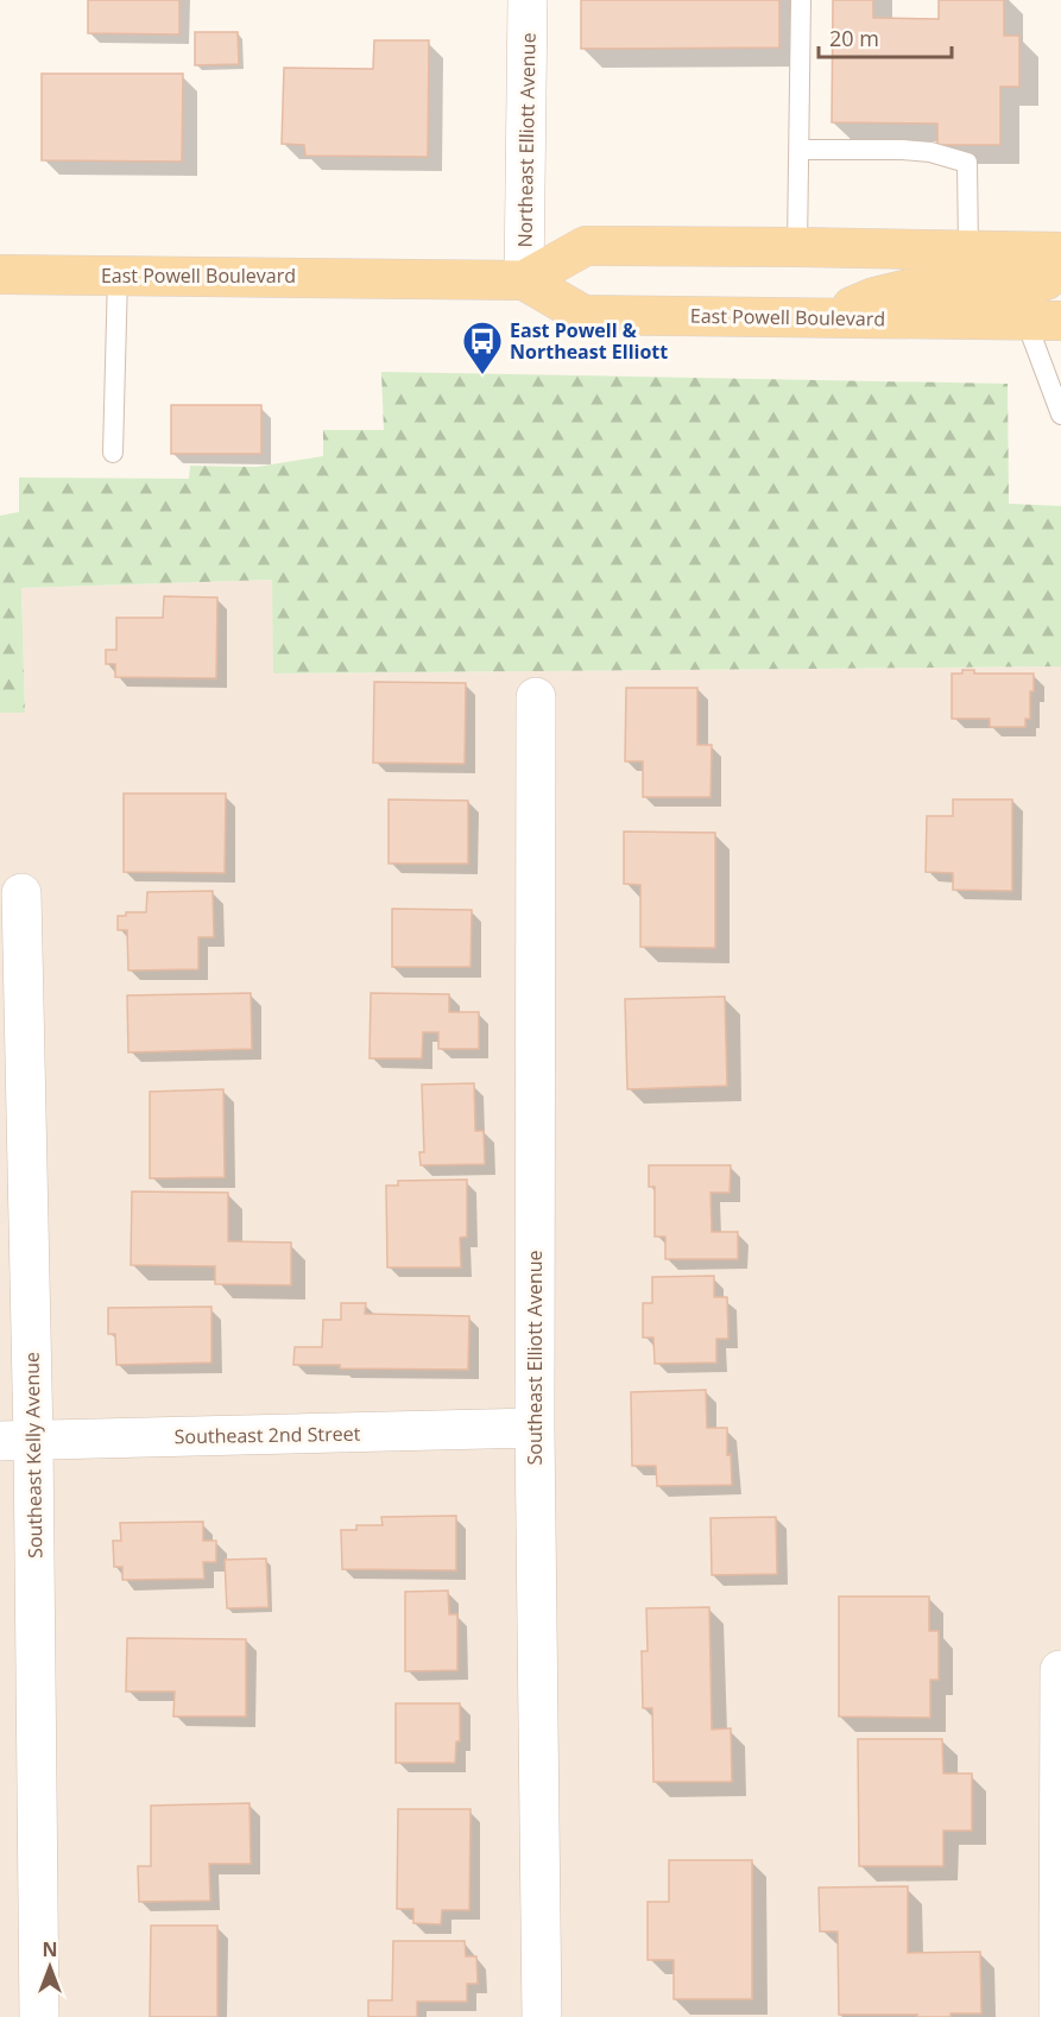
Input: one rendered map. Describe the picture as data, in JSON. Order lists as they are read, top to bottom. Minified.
{"streets":{"main road":["East Powell Boulevard"],"street":["Northeast Elliott Avenue","Southeast Elliott Avenue","Southeast 2nd Street","Southeast Kelly Avenue"]},"crossings":[["Northeast Elliott Avenue","East Powell Boulevard"],["Southeast Elliott Avenue","Southeast 2nd Street"],["Southeast 2nd Street","Southeast Kelly Avenue"]],"places":{"bus stop":["East Powell & Northeast Elliott"]},"scale_bar":"20 m","north":"top"}
